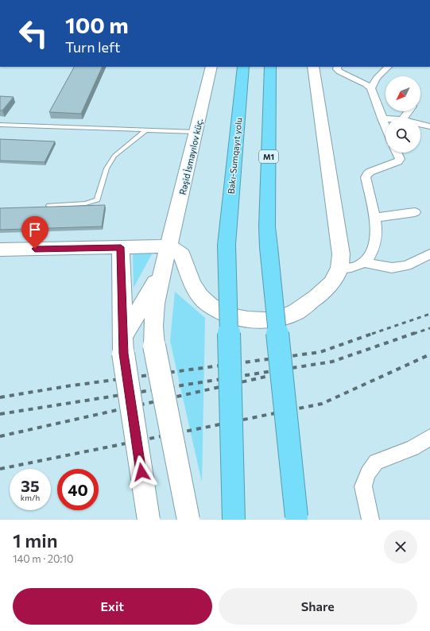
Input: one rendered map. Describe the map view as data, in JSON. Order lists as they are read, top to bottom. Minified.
{"streets":{"highway":["Bakı-Sumqayıt yolu","M1"],"street":["Rəşid İsmayılov küç."]},"north":"bottom left","page":{"turn":["100 m","Turn left"],"speed":"35 km/h","limit":"40","heading":["1 min","140 m · 20:10"],"buttons":["Exit","Share"]}}
